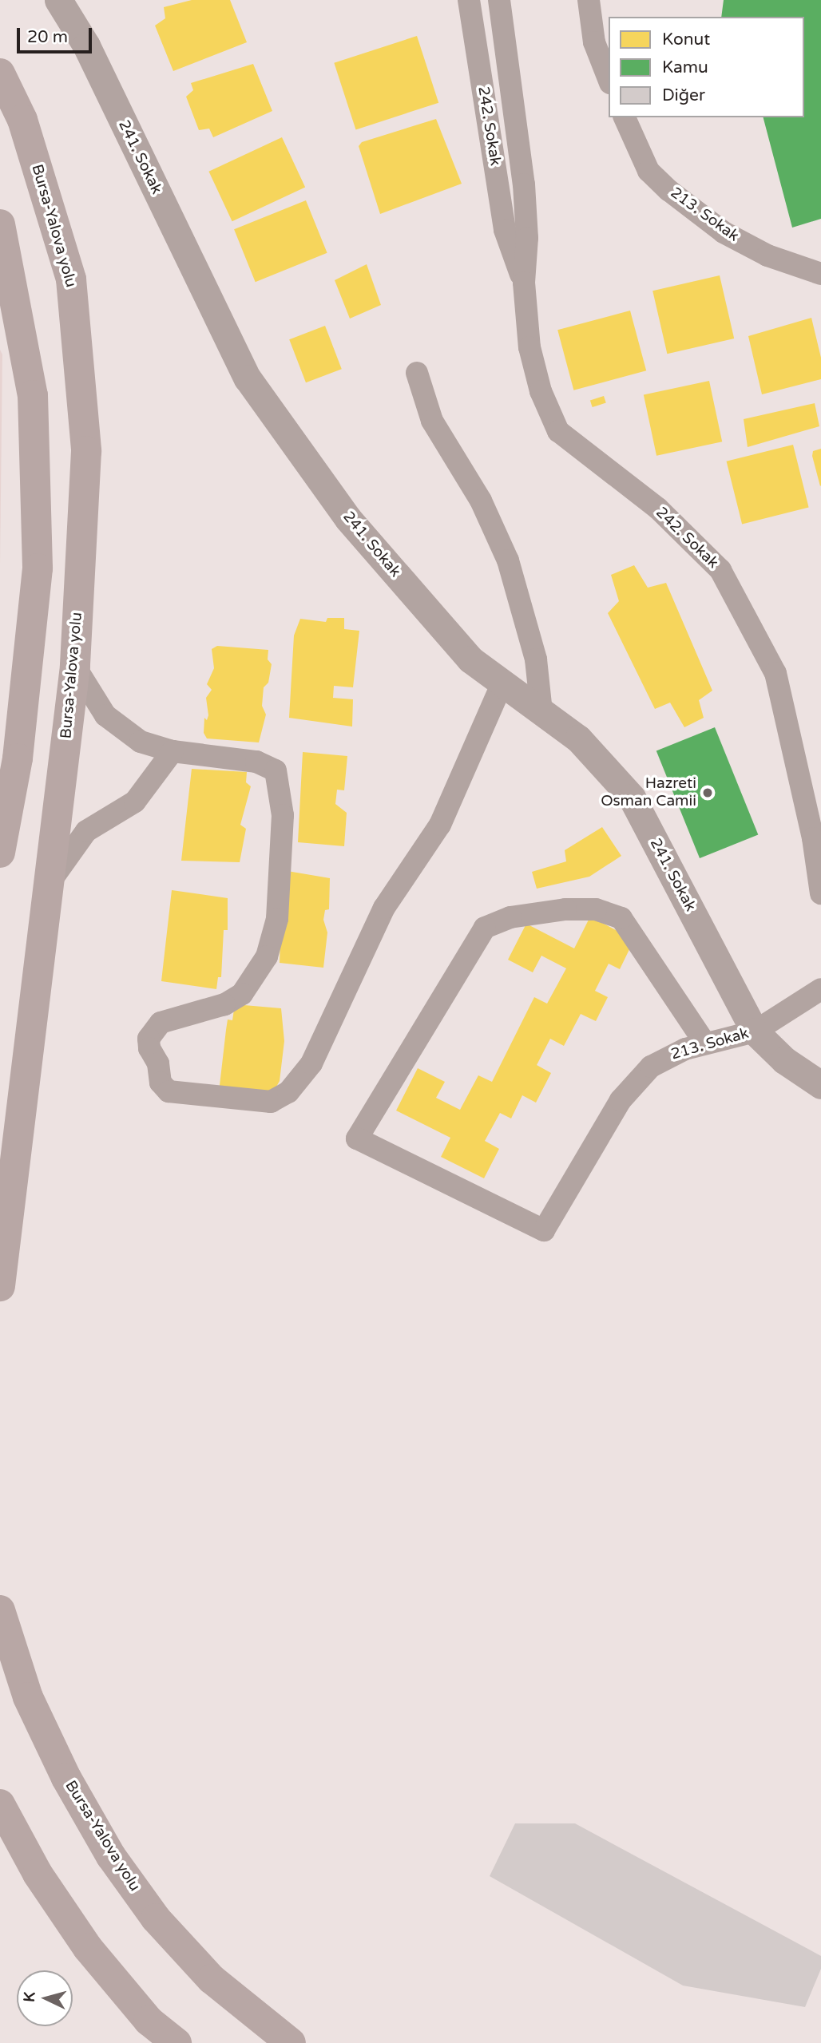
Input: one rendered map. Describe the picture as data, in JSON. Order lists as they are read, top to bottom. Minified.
{"streets":{"highway":["Bursa-Yalova yolu"],"street":["242. Sokak","241. Sokak","213. Sokak"]},"crossings":[["241. Sokak","213. Sokak"]],"places":["Hazreti Osman Camii"],"legend":["Konut","Kamu","Diğer"],"scale_bar":"20 m","north":"left"}
